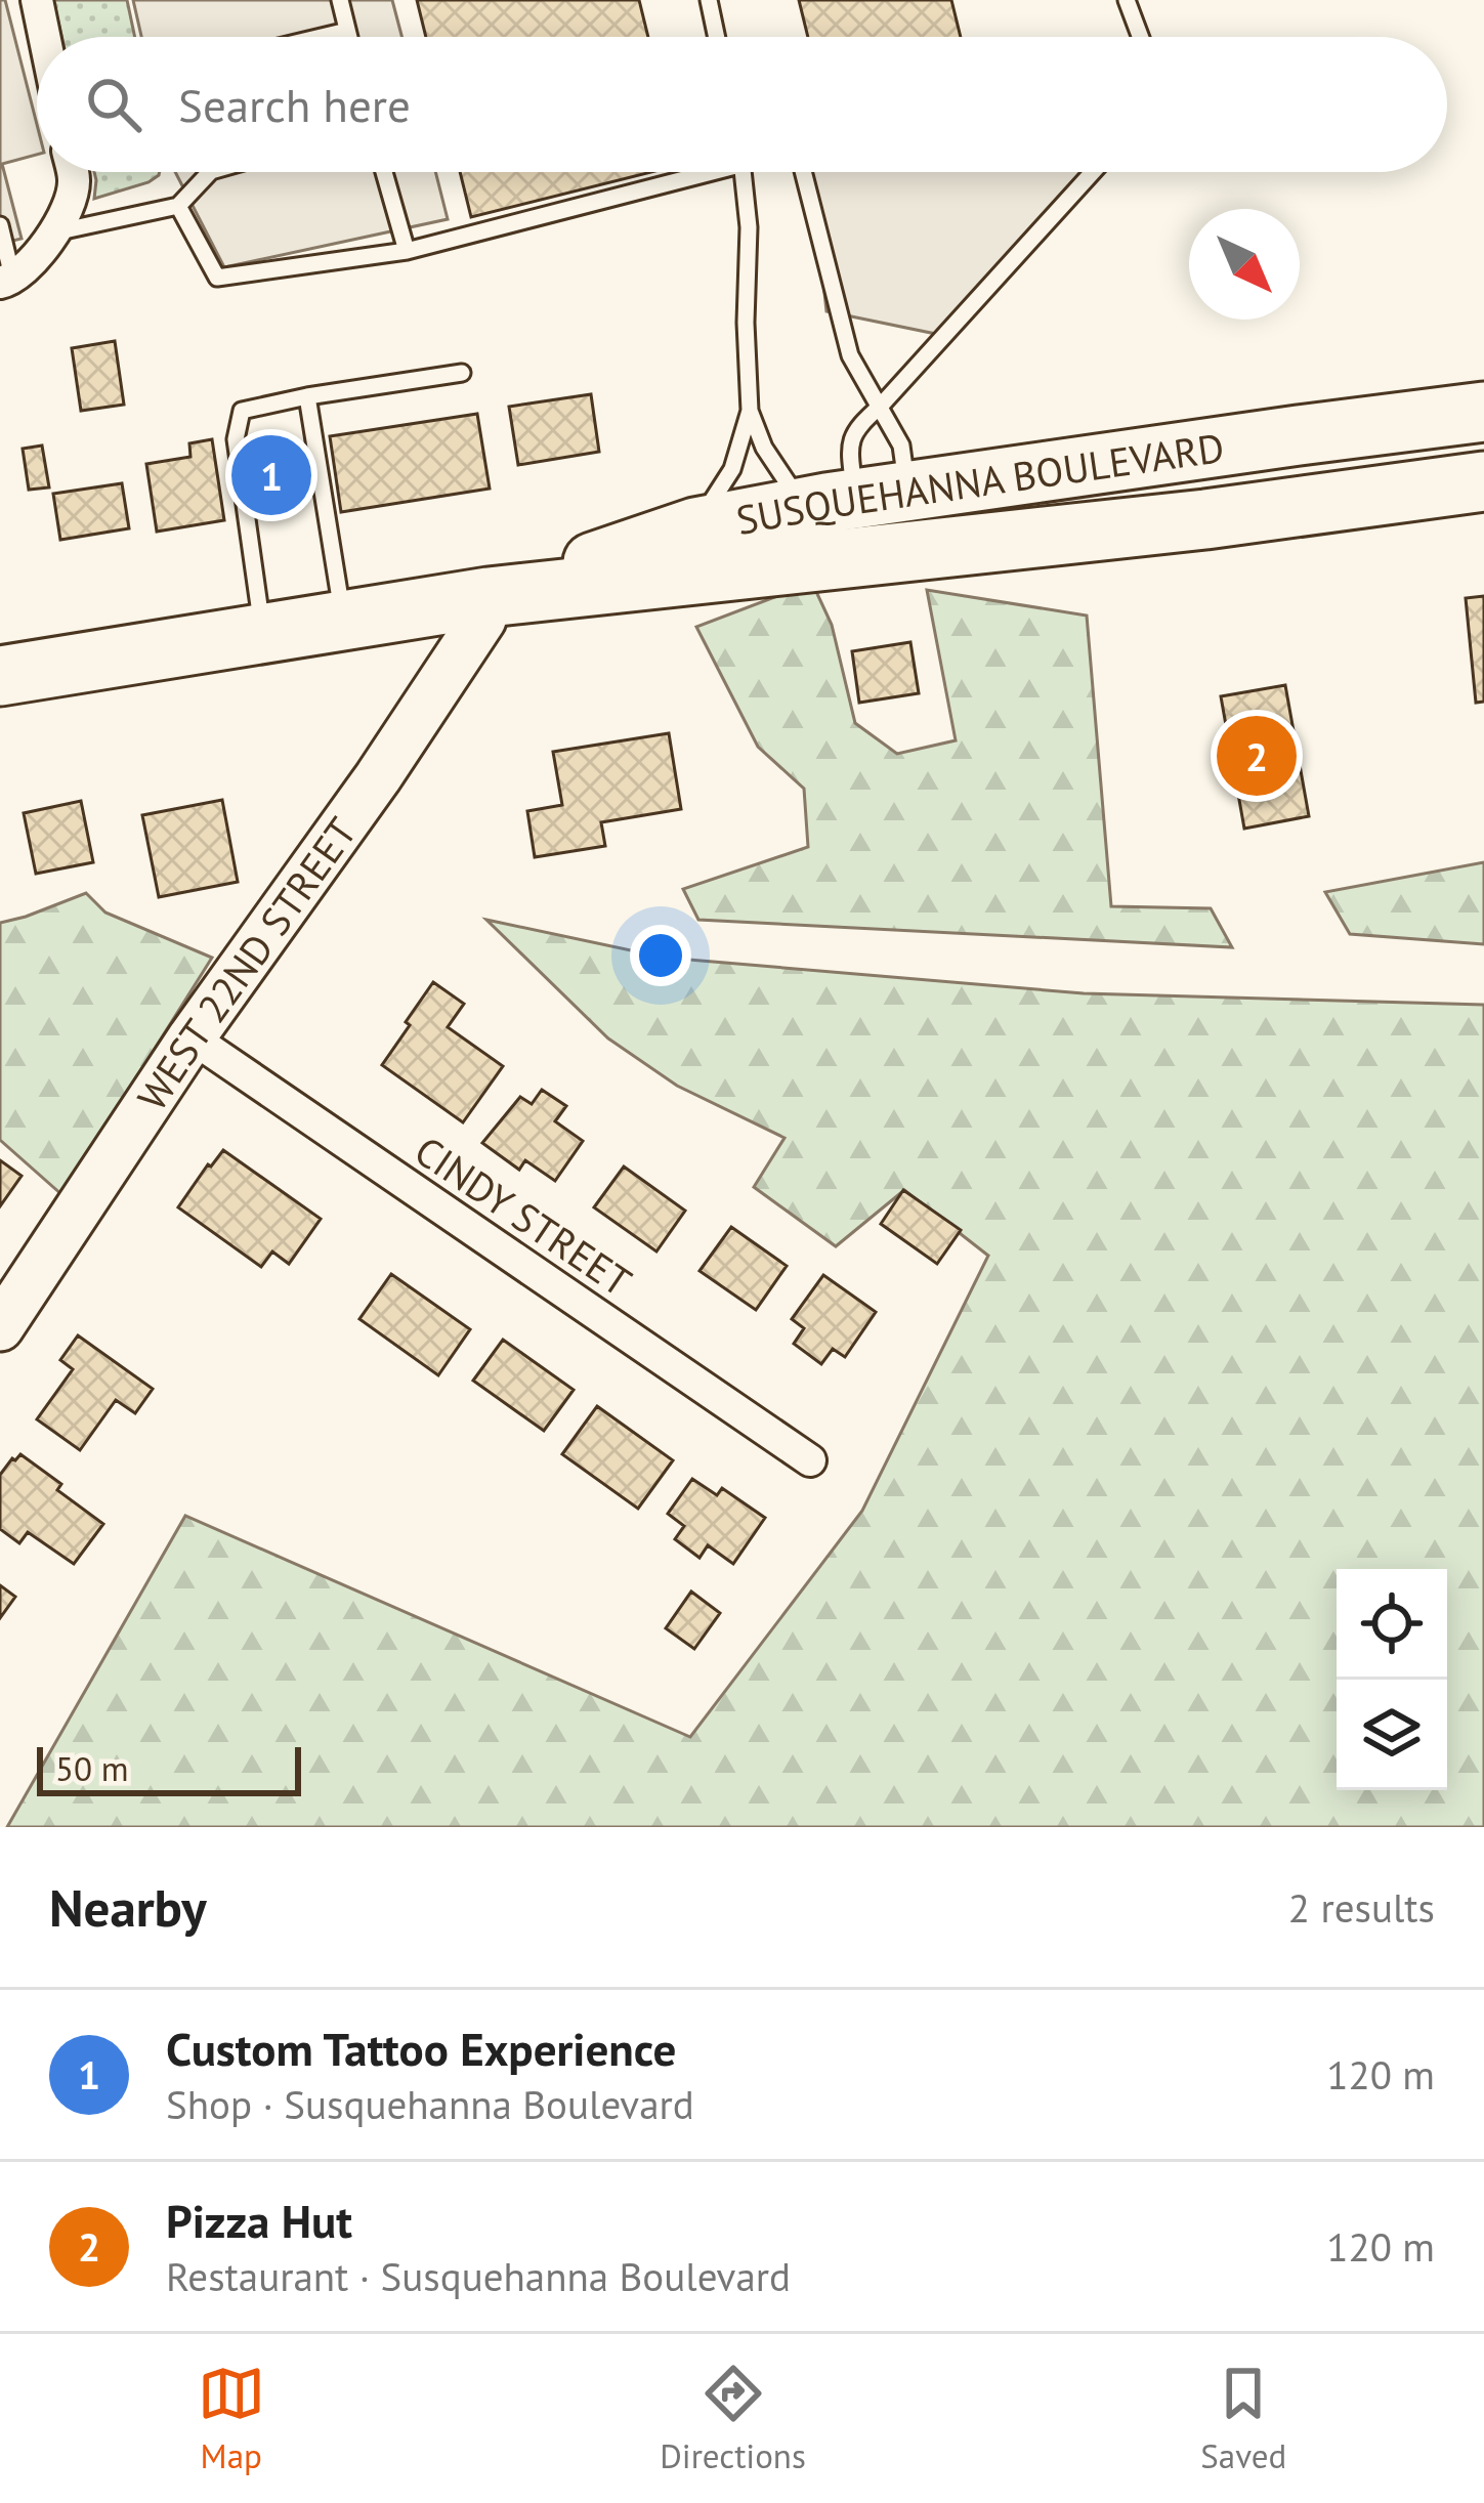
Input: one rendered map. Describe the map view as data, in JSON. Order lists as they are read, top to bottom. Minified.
{"streets":{"highway":["SUSQUEHANNA BOULEVARD"],"street":["WEST 22ND STREET","CINDY STREET"]},"crossings":[["SUSQUEHANNA BOULEVARD","WEST 22ND STREET"],["WEST 22ND STREET","CINDY STREET"]],"scale_bar":"50 m","north":"bottom right","page":{"search":"Search here","pins":["1","2"],"scale":"50 m","heading":["Nearby","2 results"],"list":[{"mark":"1","name":"Custom Tattoo Experience","note":"Shop · Susquehanna Boulevard","value":"120 m"},{"mark":"2","name":"Pizza Hut","note":"Restaurant · Susquehanna Boulevard","value":"120 m"}],"nav":["Map","Directions","Saved"]}}
